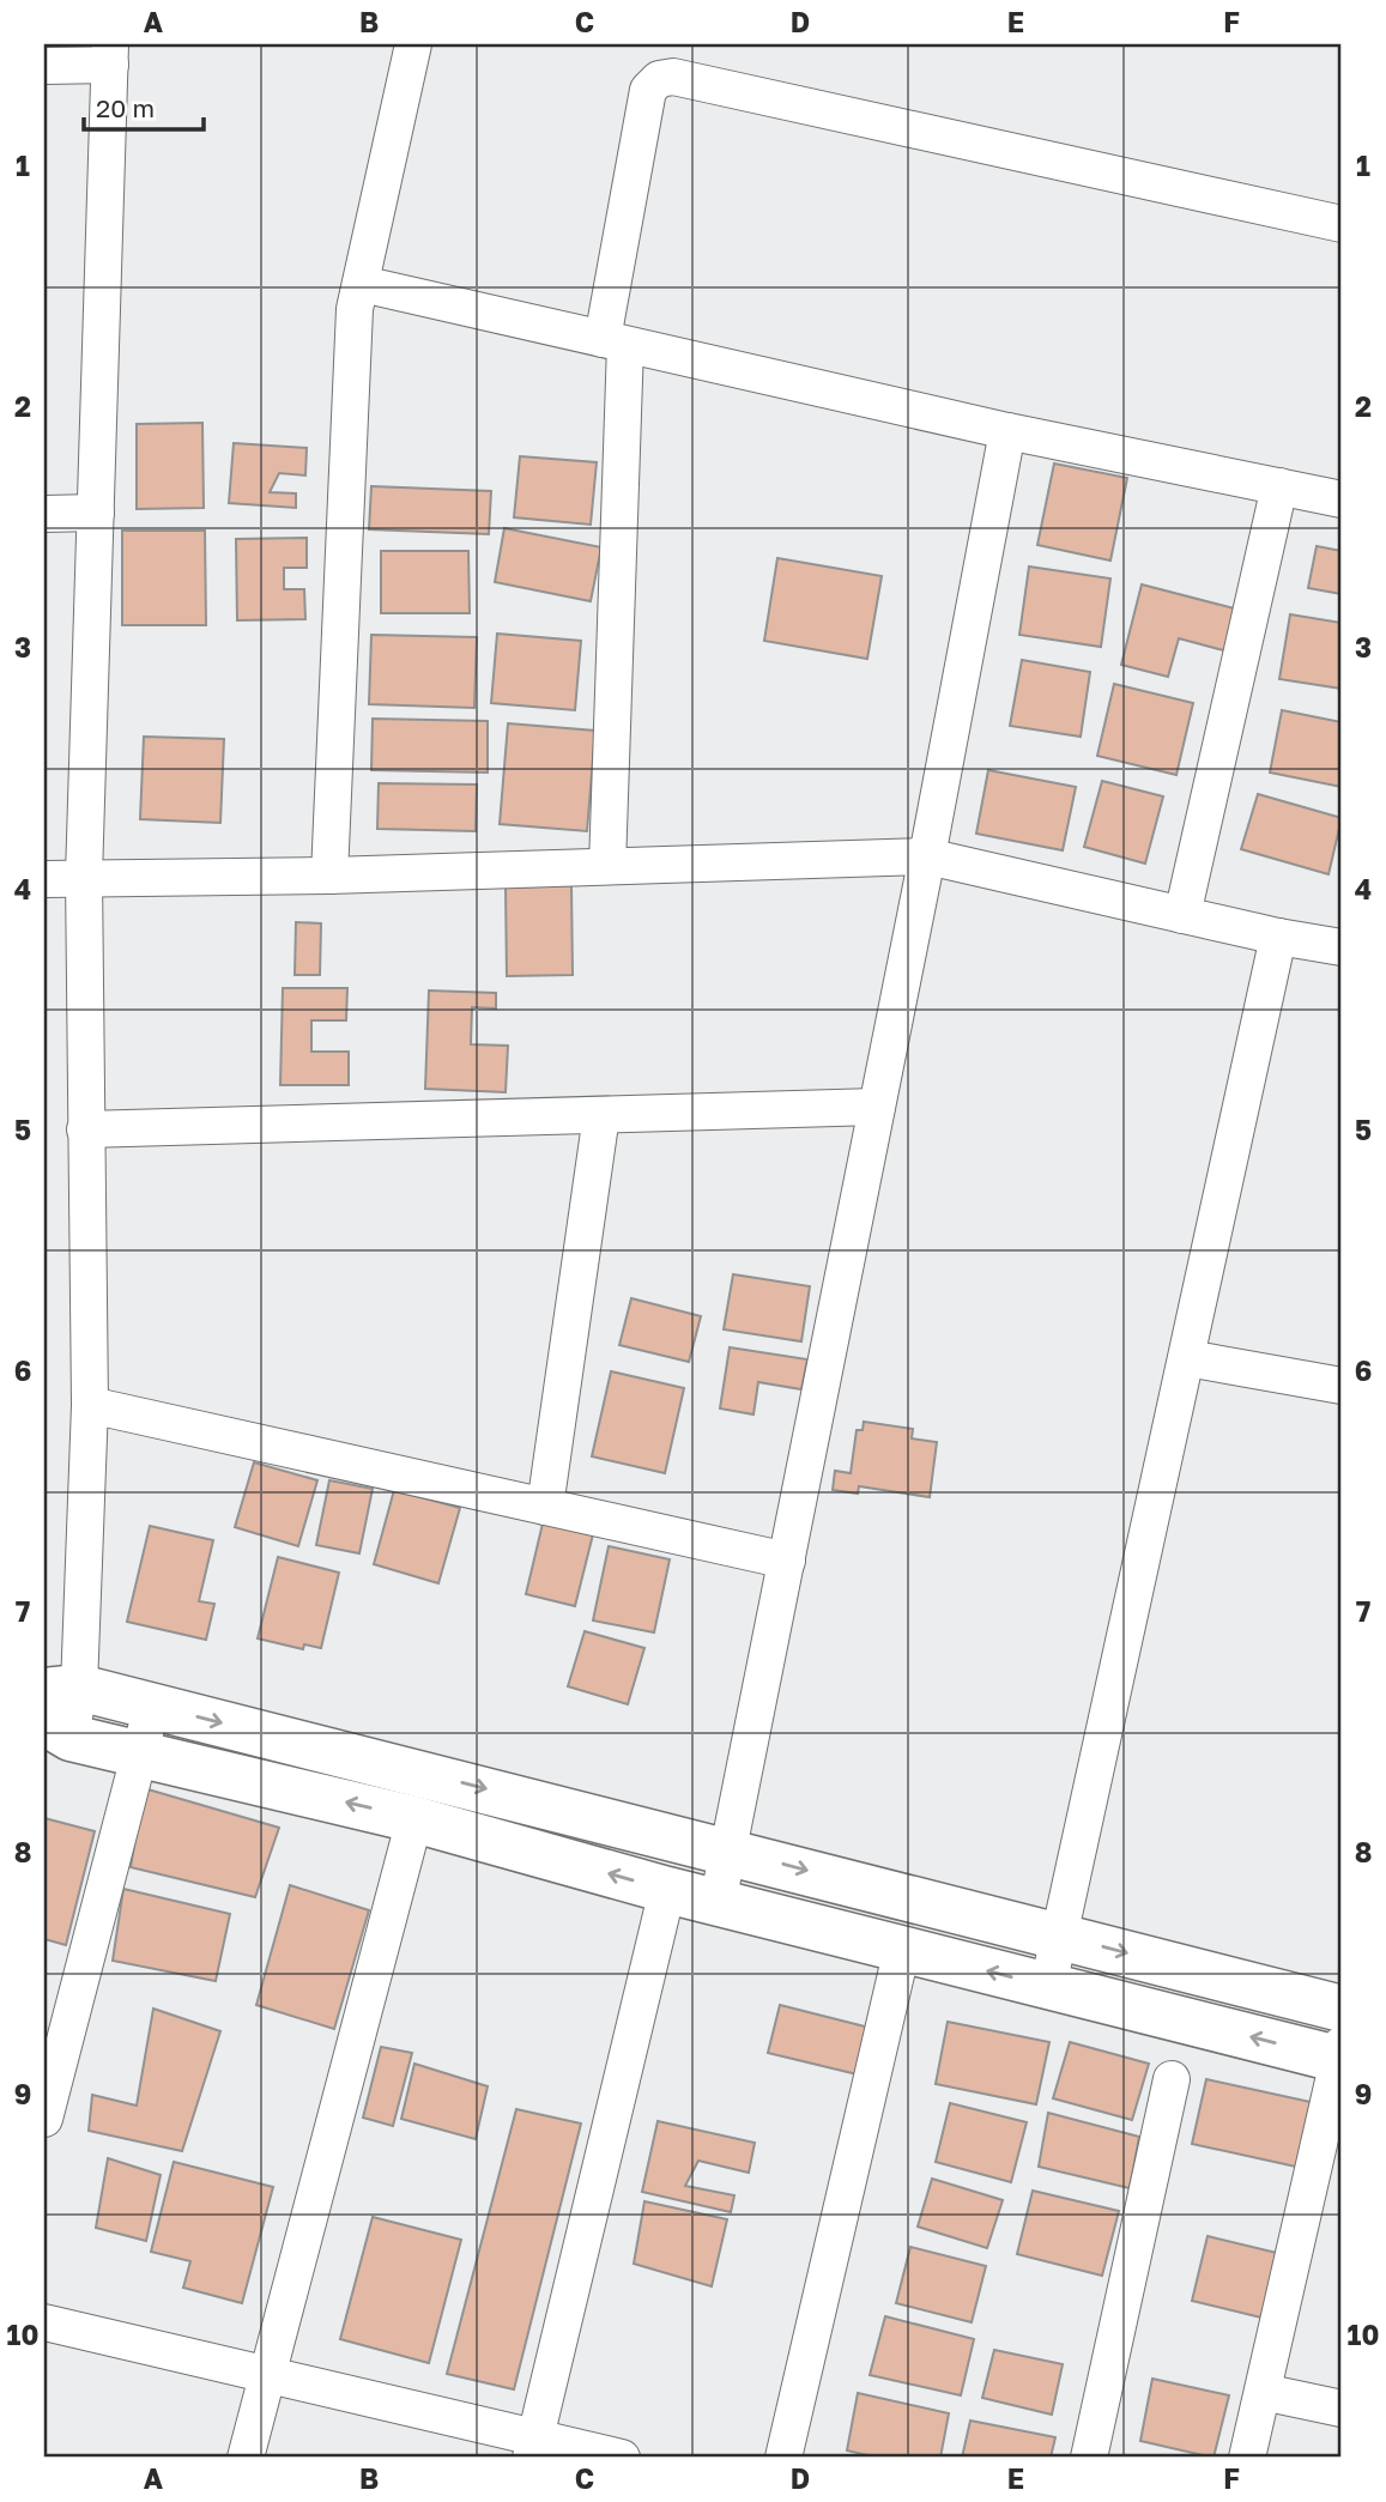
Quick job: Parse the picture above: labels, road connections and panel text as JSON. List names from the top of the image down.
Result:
{
  "scale_bar": "20 m",
  "grid": {
    "columns": [
      "A",
      "B",
      "C",
      "D",
      "E",
      "F"
    ],
    "rows": [
      "1",
      "2",
      "3",
      "4",
      "5",
      "6",
      "7",
      "8",
      "9",
      "10"
    ]
  }
}
